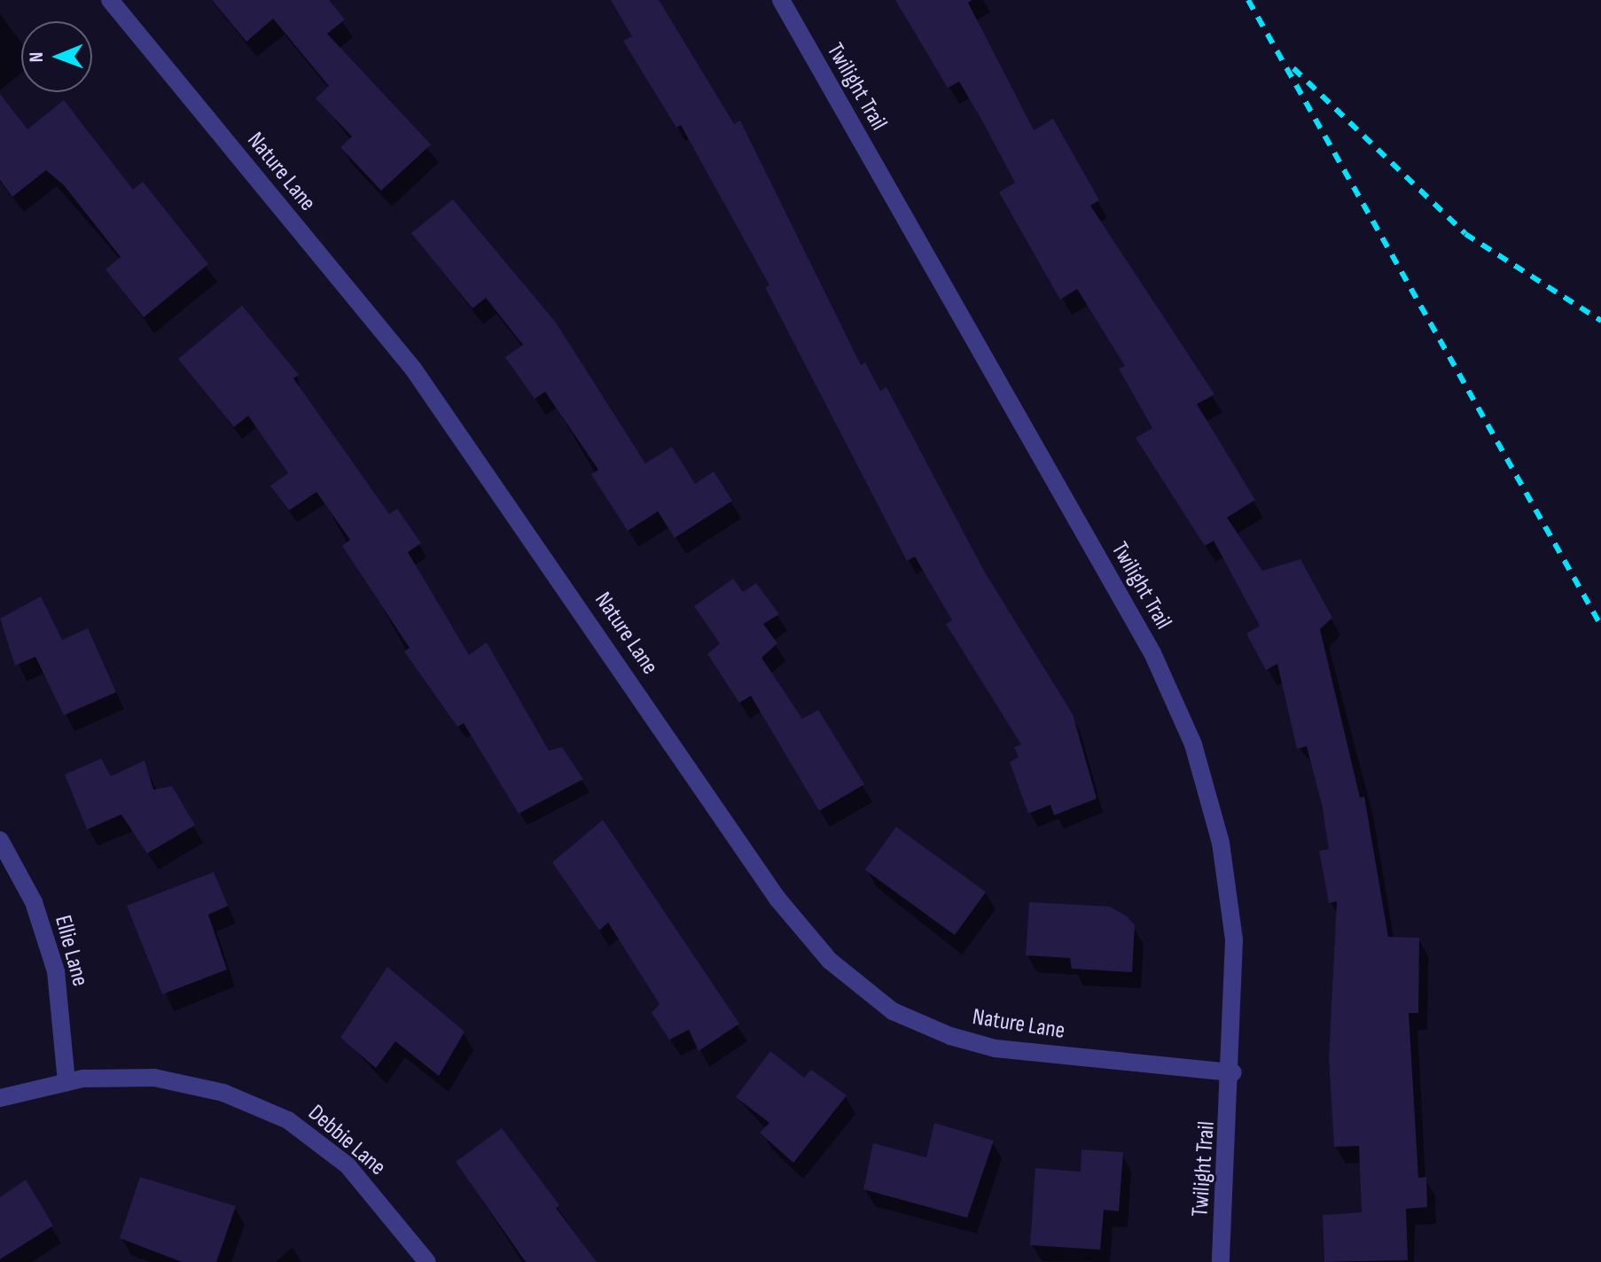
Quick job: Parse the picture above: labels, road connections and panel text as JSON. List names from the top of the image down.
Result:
{
  "streets": {
    "street": [
      "Twilight Trail",
      "Nature Lane",
      "Ellie Lane",
      "Debbie Lane"
    ]
  },
  "crossings": [
    ["Twilight Trail", "Nature Lane"],
    ["Ellie Lane", "Debbie Lane"]
  ],
  "north": "left"
}
